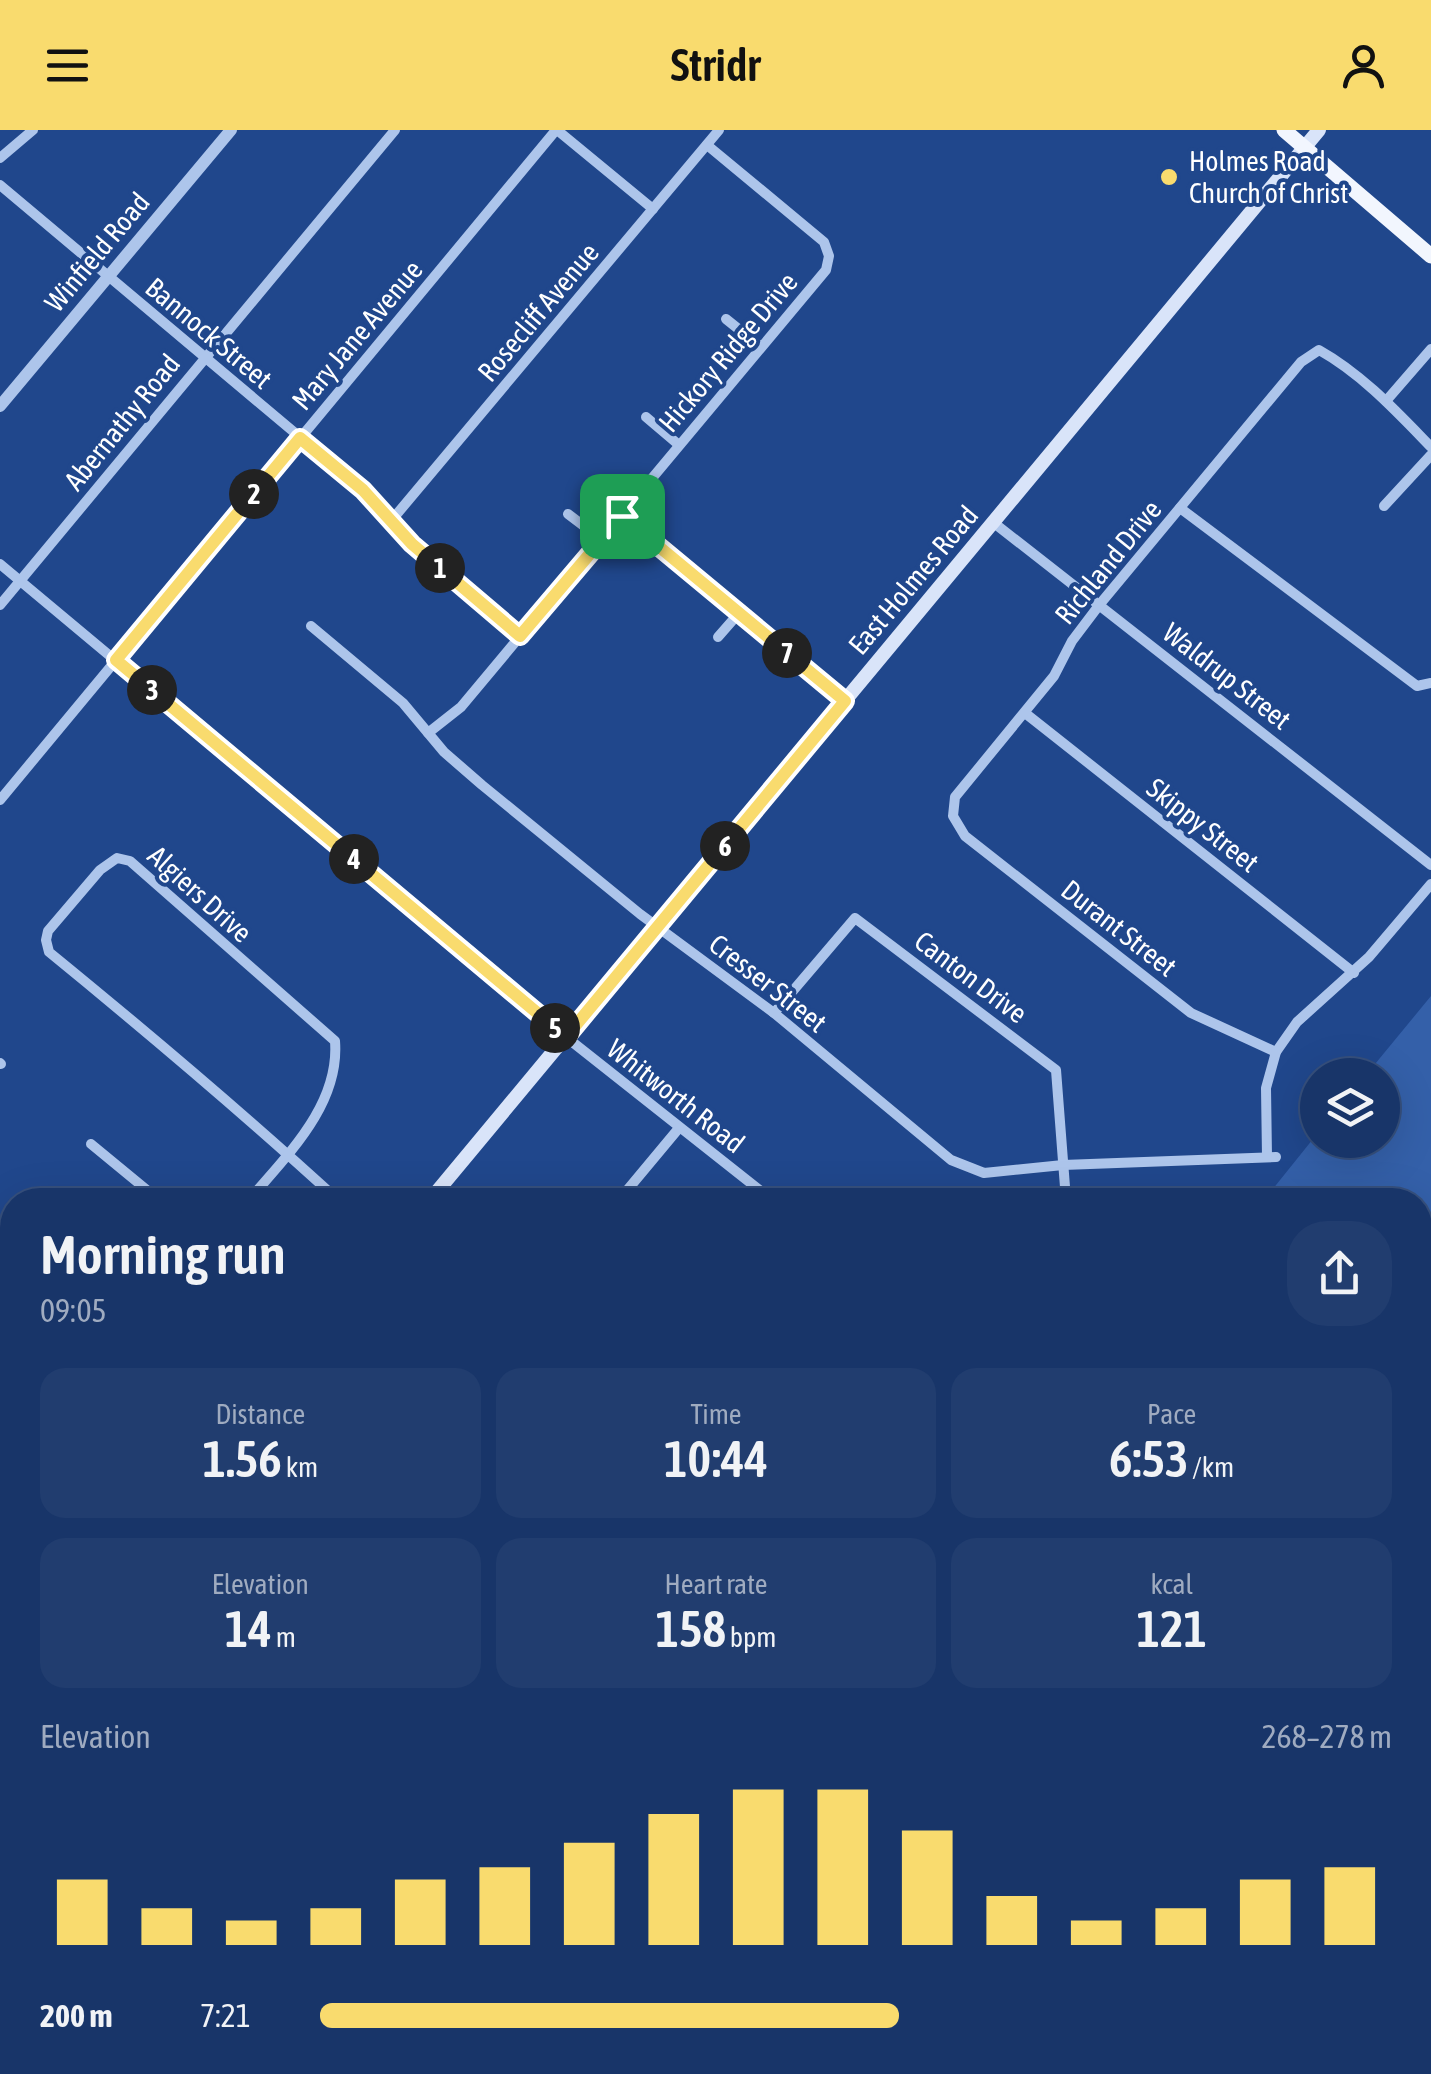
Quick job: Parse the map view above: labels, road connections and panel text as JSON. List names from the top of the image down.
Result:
{
  "streets": {
    "main road": ["East Holmes Road"],
    "street": [
      "Winfield Road",
      "Rosecliff Avenue",
      "Bannock Street",
      "Mary Jane Avenue",
      "Hickory Ridge Drive",
      "Abernathy Road",
      "Richland Drive",
      "Waldrup Street",
      "Skippy Street",
      "Algiers Drive",
      "Durant Street",
      "Canton Drive",
      "Cresser Street",
      "Whitworth Road"
    ]
  },
  "crossings": [
    ["Winfield Road", "Bannock Street"],
    ["Rosecliff Avenue", "Bannock Street"],
    ["Rosecliff Avenue", "Hickory Ridge Drive"],
    ["Bannock Street", "Mary Jane Avenue"],
    ["Bannock Street", "Hickory Ridge Drive"],
    ["Bannock Street", "Abernathy Road"],
    ["Mary Jane Avenue", "Whitworth Road"],
    ["Hickory Ridge Drive", "Cresser Street"],
    ["Abernathy Road", "Whitworth Road"],
    ["Richland Drive", "Waldrup Street"],
    ["Richland Drive", "Skippy Street"],
    ["Richland Drive", "Durant Street"],
    ["East Holmes Road", "Waldrup Street"],
    ["East Holmes Road", "Cresser Street"],
    ["East Holmes Road", "Whitworth Road"],
    ["Durant Street", "Cresser Street"],
    ["Canton Drive", "Cresser Street"]
  ],
  "places": ["Holmes Road Church of Christ"],
  "page": {
    "header": "Stridr",
    "pins": [
      "2",
      "1",
      "7",
      "3",
      "6",
      "4",
      "5"
    ],
    "heading": ["Morning run", "09:05"],
    "stats": [
      ["Distance", "1.56 km"],
      ["Time", "10:44"],
      ["Pace", "6:53 /km"],
      ["Elevation", "14 m"],
      ["Heart rate", "158 bpm"],
      ["kcal", "121"]
    ],
    "chart": ["Elevation", "268–278 m"],
    "list": [
      {
        "name": "200 m",
        "note": "7:21"
      }
    ]
  }
}
